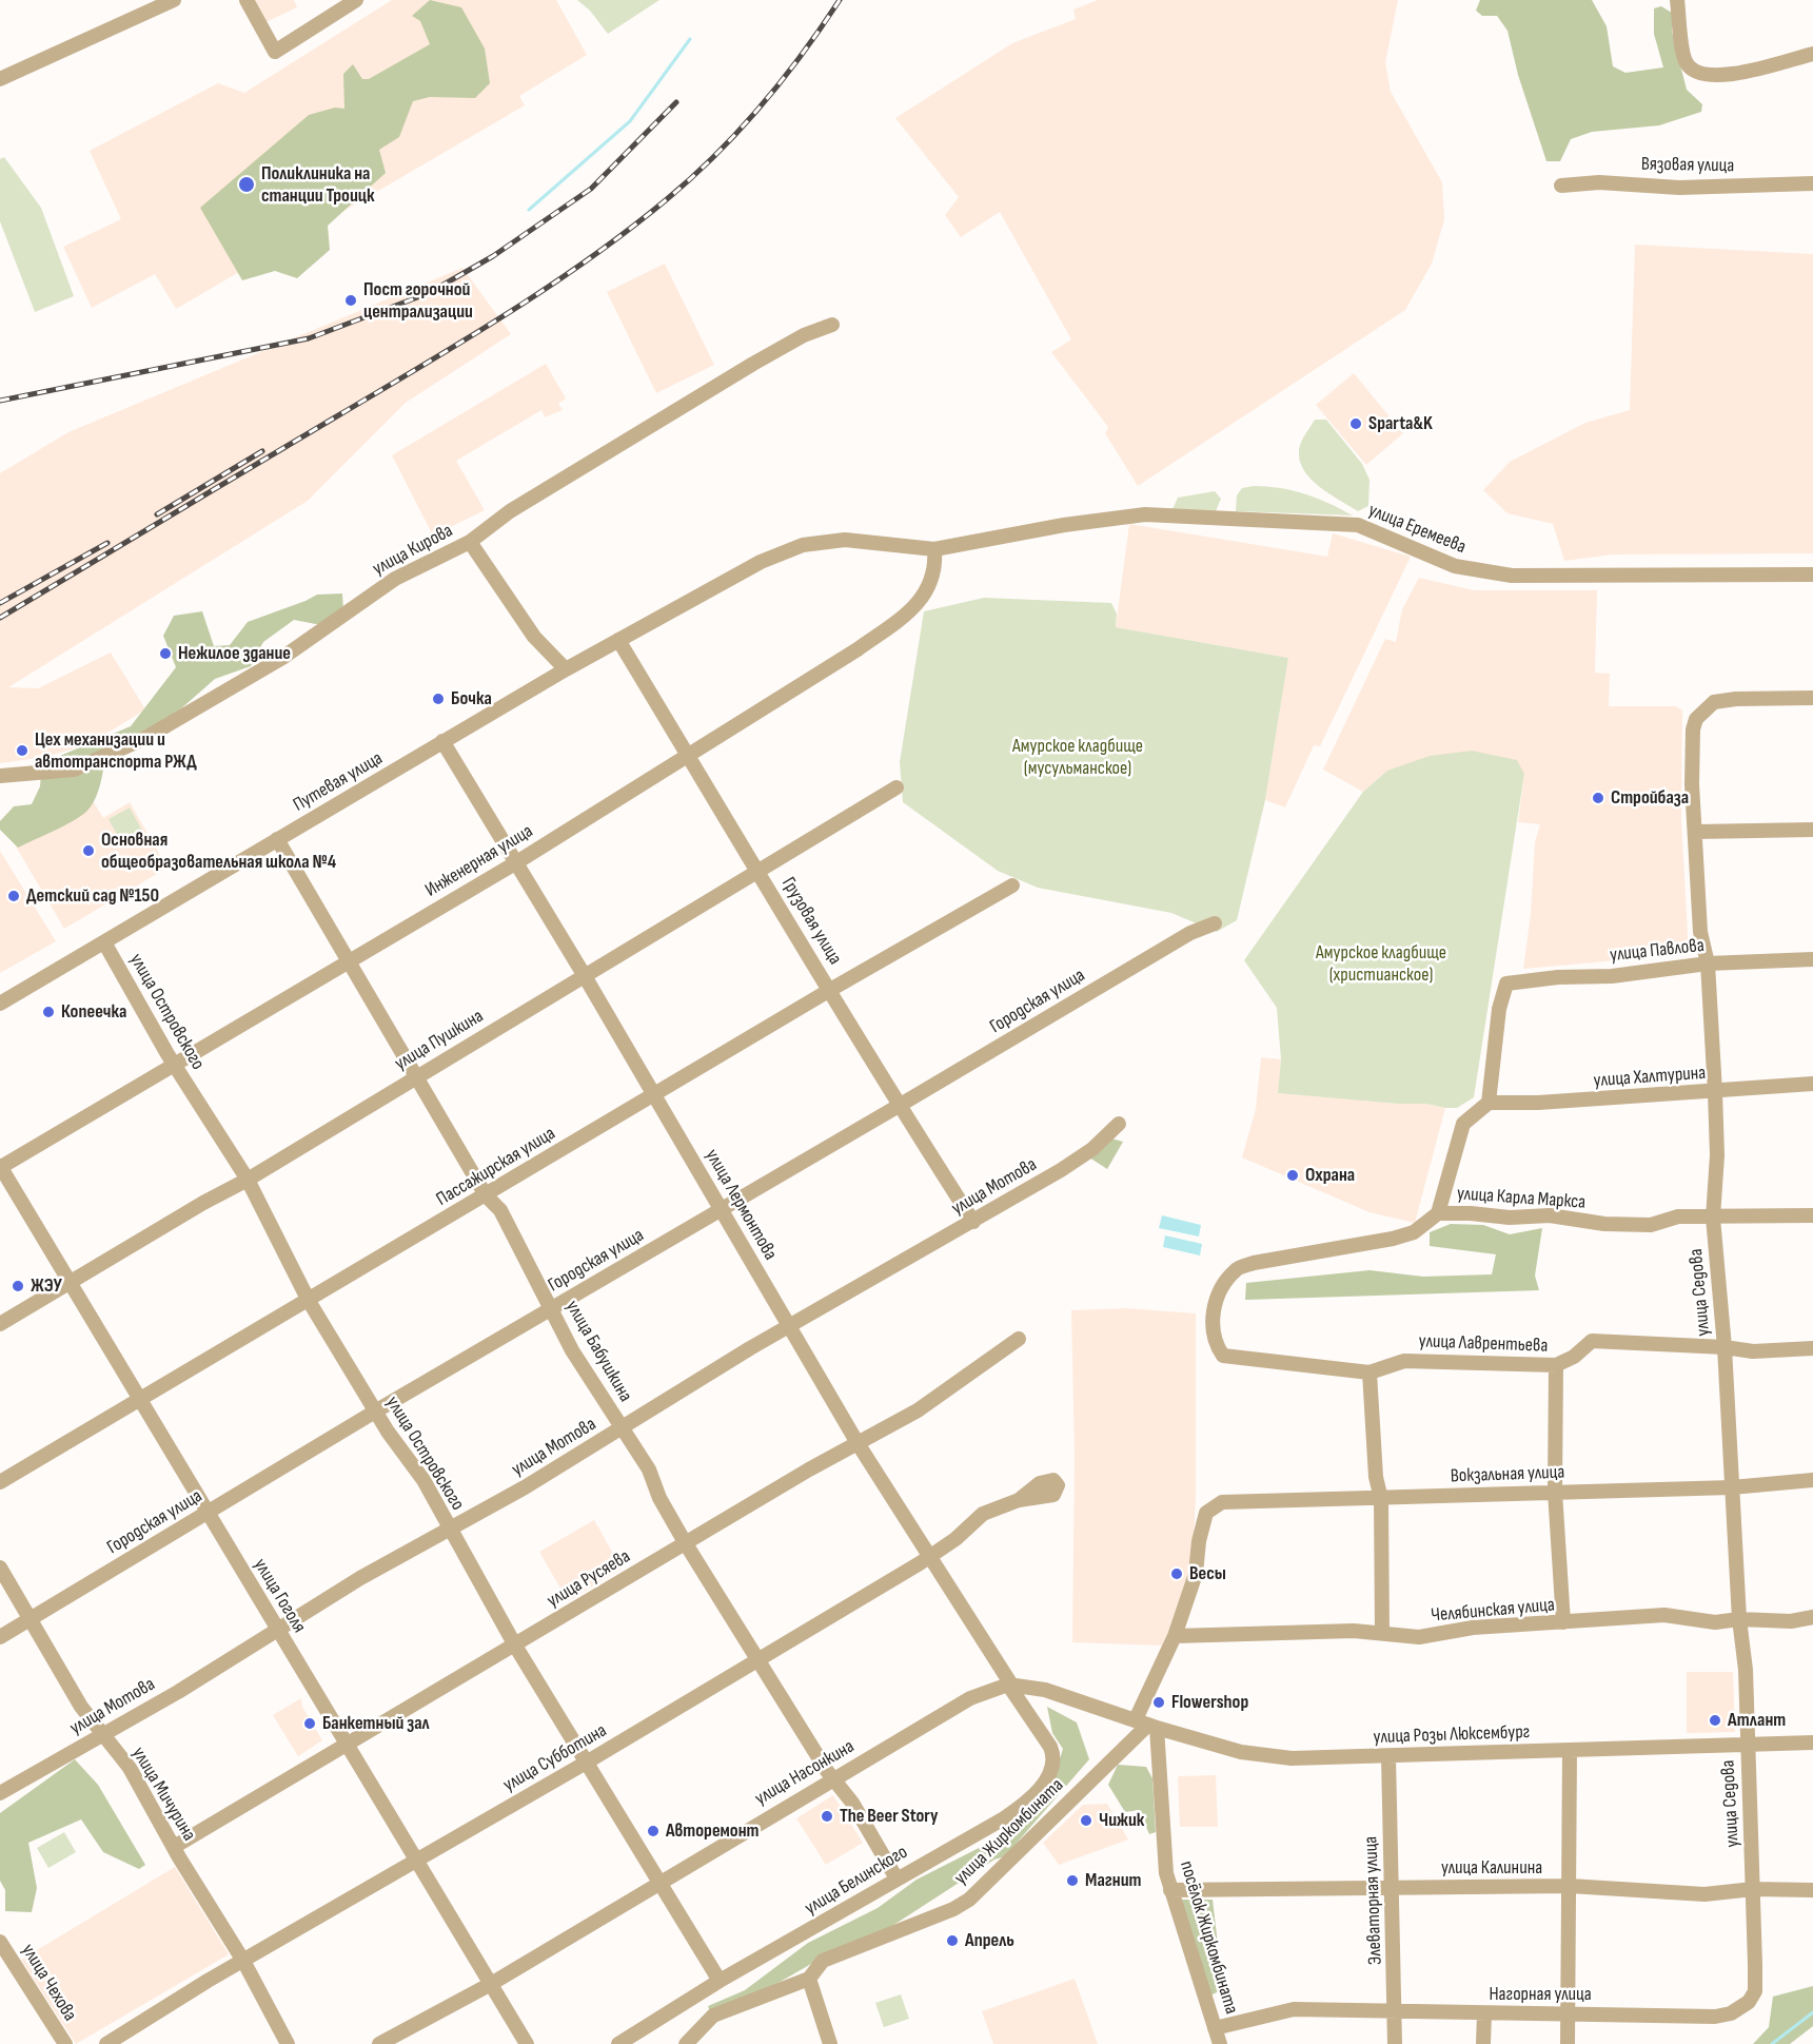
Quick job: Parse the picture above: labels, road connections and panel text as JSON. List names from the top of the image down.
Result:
{
  "streets": {
    "street": [
      "Вязовая улица",
      "улица Еремеева",
      "улица Кирова",
      "Путевая улица",
      "Инженерная улица",
      "Грузовая улица",
      "улица Павлова",
      "Городская улица",
      "улица Островского",
      "улица Пушкина",
      "улица Халтурина",
      "Пассажирская улица",
      "улица Мотова",
      "улица Карла Маркса",
      "улица Лермонтова",
      "улица Седова",
      "улица Лаврентьева",
      "улица Бабушкина",
      "Вокзальная улица",
      "улица Русяева",
      "улица Гоголя",
      "Челябинская улица",
      "улица Розы Люксембург",
      "улица Субботина",
      "улица Насонкина",
      "улица Мичурина",
      "улица Жиркомбината",
      "улица Калинина",
      "улица Белинского",
      "Элеваторная улица",
      "посёлок Жиркомбината",
      "улица Чехова",
      "Нагорная улица"
    ]
  },
  "crossings": [
    ["улица Еремеева", "Путевая улица"],
    ["улица Еремеева", "Инженерная улица"],
    ["Путевая улица", "Инженерная улица"],
    ["Путевая улица", "Грузовая улица"],
    ["Путевая улица", "улица Островского"],
    ["Путевая улица", "улица Лермонтова"],
    ["Путевая улица", "улица Бабушкина"],
    ["Инженерная улица", "Грузовая улица"],
    ["Инженерная улица", "улица Островского"],
    ["Инженерная улица", "улица Лермонтова"],
    ["Инженерная улица", "улица Бабушкина"],
    ["Инженерная улица", "улица Гоголя"],
    ["Грузовая улица", "Городская улица"],
    ["Грузовая улица", "улица Пушкина"],
    ["Грузовая улица", "Пассажирская улица"],
    ["Грузовая улица", "улица Мотова"],
    ["улица Павлова", "улица Халтурина"],
    ["улица Павлова", "улица Седова"],
    ["Городская улица", "улица Островского"],
    ["Городская улица", "улица Лермонтова"],
    ["Городская улица", "улица Бабушкина"],
    ["Городская улица", "улица Гоголя"],
    ["Городская улица", "улица Мичурина"],
    ["улица Островского", "улица Пушкина"],
    ["улица Островского", "Пассажирская улица"],
    ["улица Островского", "улица Мотова"],
    ["улица Островского", "улица Русяева"],
    ["улица Островского", "улица Субботина"],
    ["улица Островского", "улица Насонкина"],
    ["улица Островского", "улица Белинского"],
    ["улица Пушкина", "улица Лермонтова"],
    ["улица Пушкина", "улица Бабушкина"],
    ["улица Пушкина", "улица Гоголя"],
    ["улица Халтурина", "улица Седова"],
    ["Пассажирская улица", "улица Лермонтова"],
    ["Пассажирская улица", "улица Бабушкина"],
    ["Пассажирская улица", "улица Гоголя"],
    ["улица Мотова", "улица Лермонтова"],
    ["улица Мотова", "улица Бабушкина"],
    ["улица Мотова", "улица Гоголя"],
    ["улица Мотова", "улица Мичурина"],
    ["улица Карла Маркса", "улица Седова"],
    ["улица Карла Маркса", "улица Лаврентьева"],
    ["улица Лермонтова", "улица Русяева"],
    ["улица Лермонтова", "улица Субботина"],
    ["улица Лермонтова", "улица Насонкина"],
    ["улица Лермонтова", "улица Белинского"],
    ["улица Седова", "улица Лаврентьева"],
    ["улица Седова", "Вокзальная улица"],
    ["улица Седова", "Челябинская улица"],
    ["улица Седова", "улица Розы Люксембург"],
    ["улица Седова", "улица Калинина"],
    ["улица Седова", "Нагорная улица"],
    ["улица Бабушкина", "улица Русяева"],
    ["улица Бабушкина", "улица Субботина"],
    ["улица Бабушкина", "улица Насонкина"],
    ["улица Бабушкина", "улица Белинского"],
    ["Вокзальная улица", "Челябинская улица"],
    ["улица Русяева", "улица Гоголя"],
    ["улица Русяева", "улица Мичурина"],
    ["улица Гоголя", "улица Субботина"],
    ["улица Гоголя", "улица Насонкина"],
    ["улица Розы Люксембург", "улица Насонкина"],
    ["улица Розы Люксембург", "улица Жиркомбината"],
    ["улица Розы Люксембург", "Элеваторная улица"],
    ["улица Розы Люксембург", "посёлок Жиркомбината"],
    ["улица Субботина", "улица Мичурина"],
    ["улица Насонкина", "улица Белинского"],
    ["улица Жиркомбината", "посёлок Жиркомбината"],
    ["улица Калинина", "Элеваторная улица"],
    ["улица Калинина", "посёлок Жиркомбината"],
    ["улица Калинина", "Нагорная улица"],
    ["Элеваторная улица", "Нагорная улица"],
    ["посёлок Жиркомбината", "Нагорная улица"]
  ],
  "parks": ["Амурское кладбище (мусульманское)", "Амурское кладбище (христианское)"],
  "places": [
    "Поликлиника на станции Троицк",
    "Пост горочной централизации",
    "Sparta&K",
    "Нежилое здание",
    "Бочка",
    "Цех механизации и автотранспорта РЖД",
    "Стройбаза",
    "Основная общеобразовательная школа №4",
    "Детский сад №150",
    "Копеечка",
    "Охрана",
    "ЖЭУ",
    "Весы",
    "Flowershop",
    "Атлант",
    "Банкетный зал",
    "The Beer Story",
    "Чижик",
    "Авторемонт",
    "Магнит",
    "Апрель"
  ]
}
